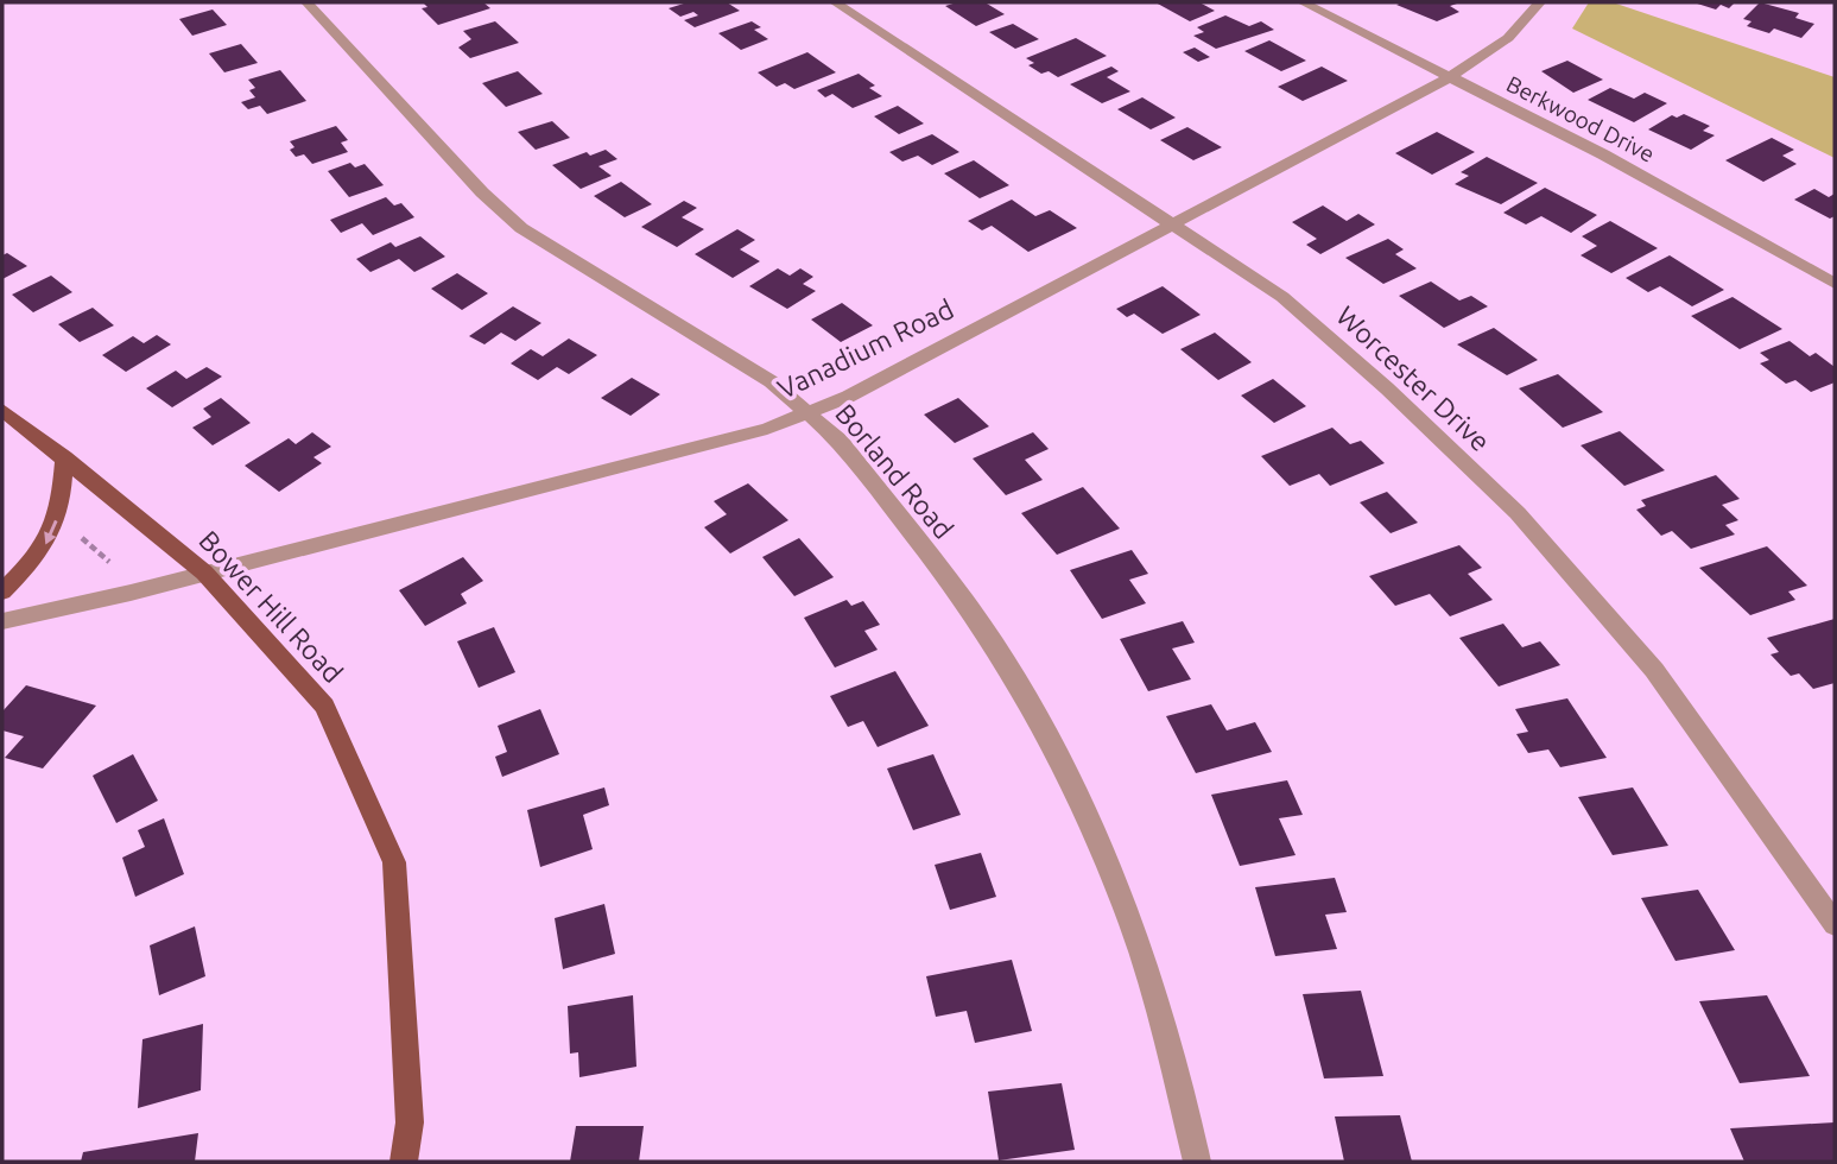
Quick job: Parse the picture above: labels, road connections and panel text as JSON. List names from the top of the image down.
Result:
{
  "streets": {
    "main road": ["Bower Hill Road"],
    "street": [
      "Berkwood Drive",
      "Vanadium Road",
      "Worcester Drive",
      "Borland Road"
    ]
  },
  "crossings": [
    ["Berkwood Drive", "Vanadium Road"],
    ["Vanadium Road", "Worcester Drive"],
    ["Vanadium Road", "Borland Road"],
    ["Vanadium Road", "Bower Hill Road"]
  ]
}
